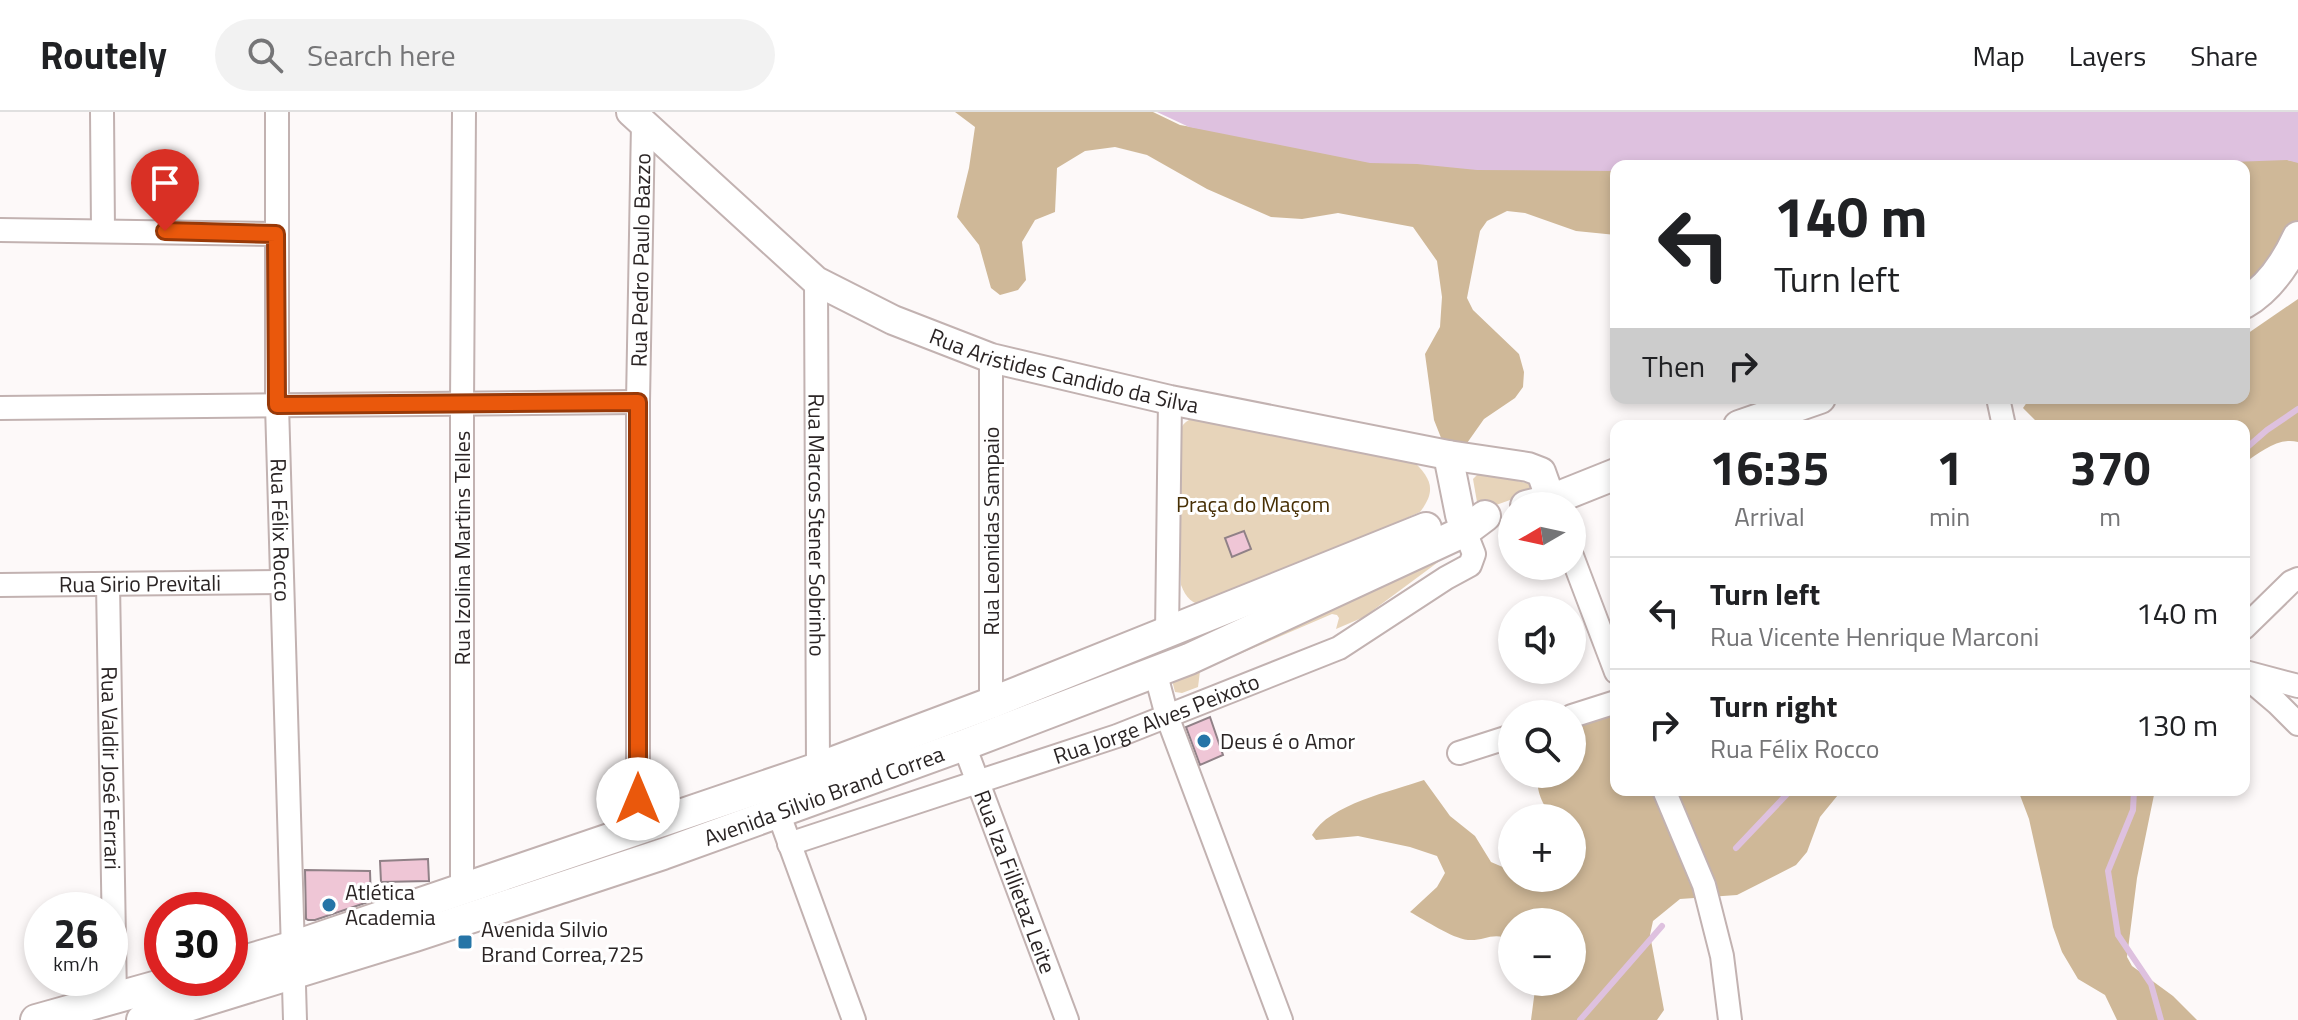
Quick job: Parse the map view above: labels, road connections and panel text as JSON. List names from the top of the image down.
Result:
{
  "streets": {
    "main road": ["Avenida Silvio Brand Correa"],
    "street": [
      "Rua Pedro Paulo Bazzo",
      "Rua Aristides Candido da Silva",
      "Rua Marcos Stener Sobrinho",
      "Rua Félix Rocco",
      "Rua Leonidas Sampaio",
      "Rua Izolina Martins Telles",
      "Rua Sirio Previtali",
      "Rua Jorge Alves Peixoto",
      "Rua Valdir José Ferrari",
      "Rua Iza Fillietaz Leite"
    ]
  },
  "crossings": [
    ["Rua Pedro Paulo Bazzo", "Rua Aristides Candido da Silva"],
    ["Rua Pedro Paulo Bazzo", "Avenida Silvio Brand Correa"],
    ["Rua Aristides Candido da Silva", "Rua Marcos Stener Sobrinho"],
    ["Rua Aristides Candido da Silva", "Rua Leonidas Sampaio"],
    ["Rua Marcos Stener Sobrinho", "Avenida Silvio Brand Correa"],
    ["Rua Félix Rocco", "Rua Sirio Previtali"],
    ["Rua Félix Rocco", "Avenida Silvio Brand Correa"],
    ["Rua Leonidas Sampaio", "Avenida Silvio Brand Correa"],
    ["Rua Izolina Martins Telles", "Avenida Silvio Brand Correa"],
    ["Rua Sirio Previtali", "Rua Valdir José Ferrari"],
    ["Rua Jorge Alves Peixoto", "Avenida Silvio Brand Correa"],
    ["Rua Jorge Alves Peixoto", "Rua Iza Fillietaz Leite"],
    ["Avenida Silvio Brand Correa", "Rua Iza Fillietaz Leite"]
  ],
  "parks": ["Praça do Maçom"],
  "places": {
    "other": ["Deus é o Amor", "Atlética Academia"],
    "transit": ["Avenida Silvio Brand Correa,725"]
  },
  "north": "left",
  "page": {
    "header": "Routely",
    "search": "Search here",
    "nav": ["Map", "Layers", "Share"],
    "turn": ["140 m", "Turn left"],
    "then": "Then",
    "eta": [
      "16:35",
      "Arrival",
      "1",
      "min",
      "370",
      "m"
    ],
    "map_buttons": ["+", "−"],
    "list": [
      {
        "name": "Turn left",
        "note": "Rua Vicente Henrique Marconi",
        "value": "140 m"
      },
      {
        "name": "Turn right",
        "note": "Rua Félix Rocco",
        "value": "130 m"
      }
    ],
    "speed": "26 km/h",
    "limit": "30"
  }
}
